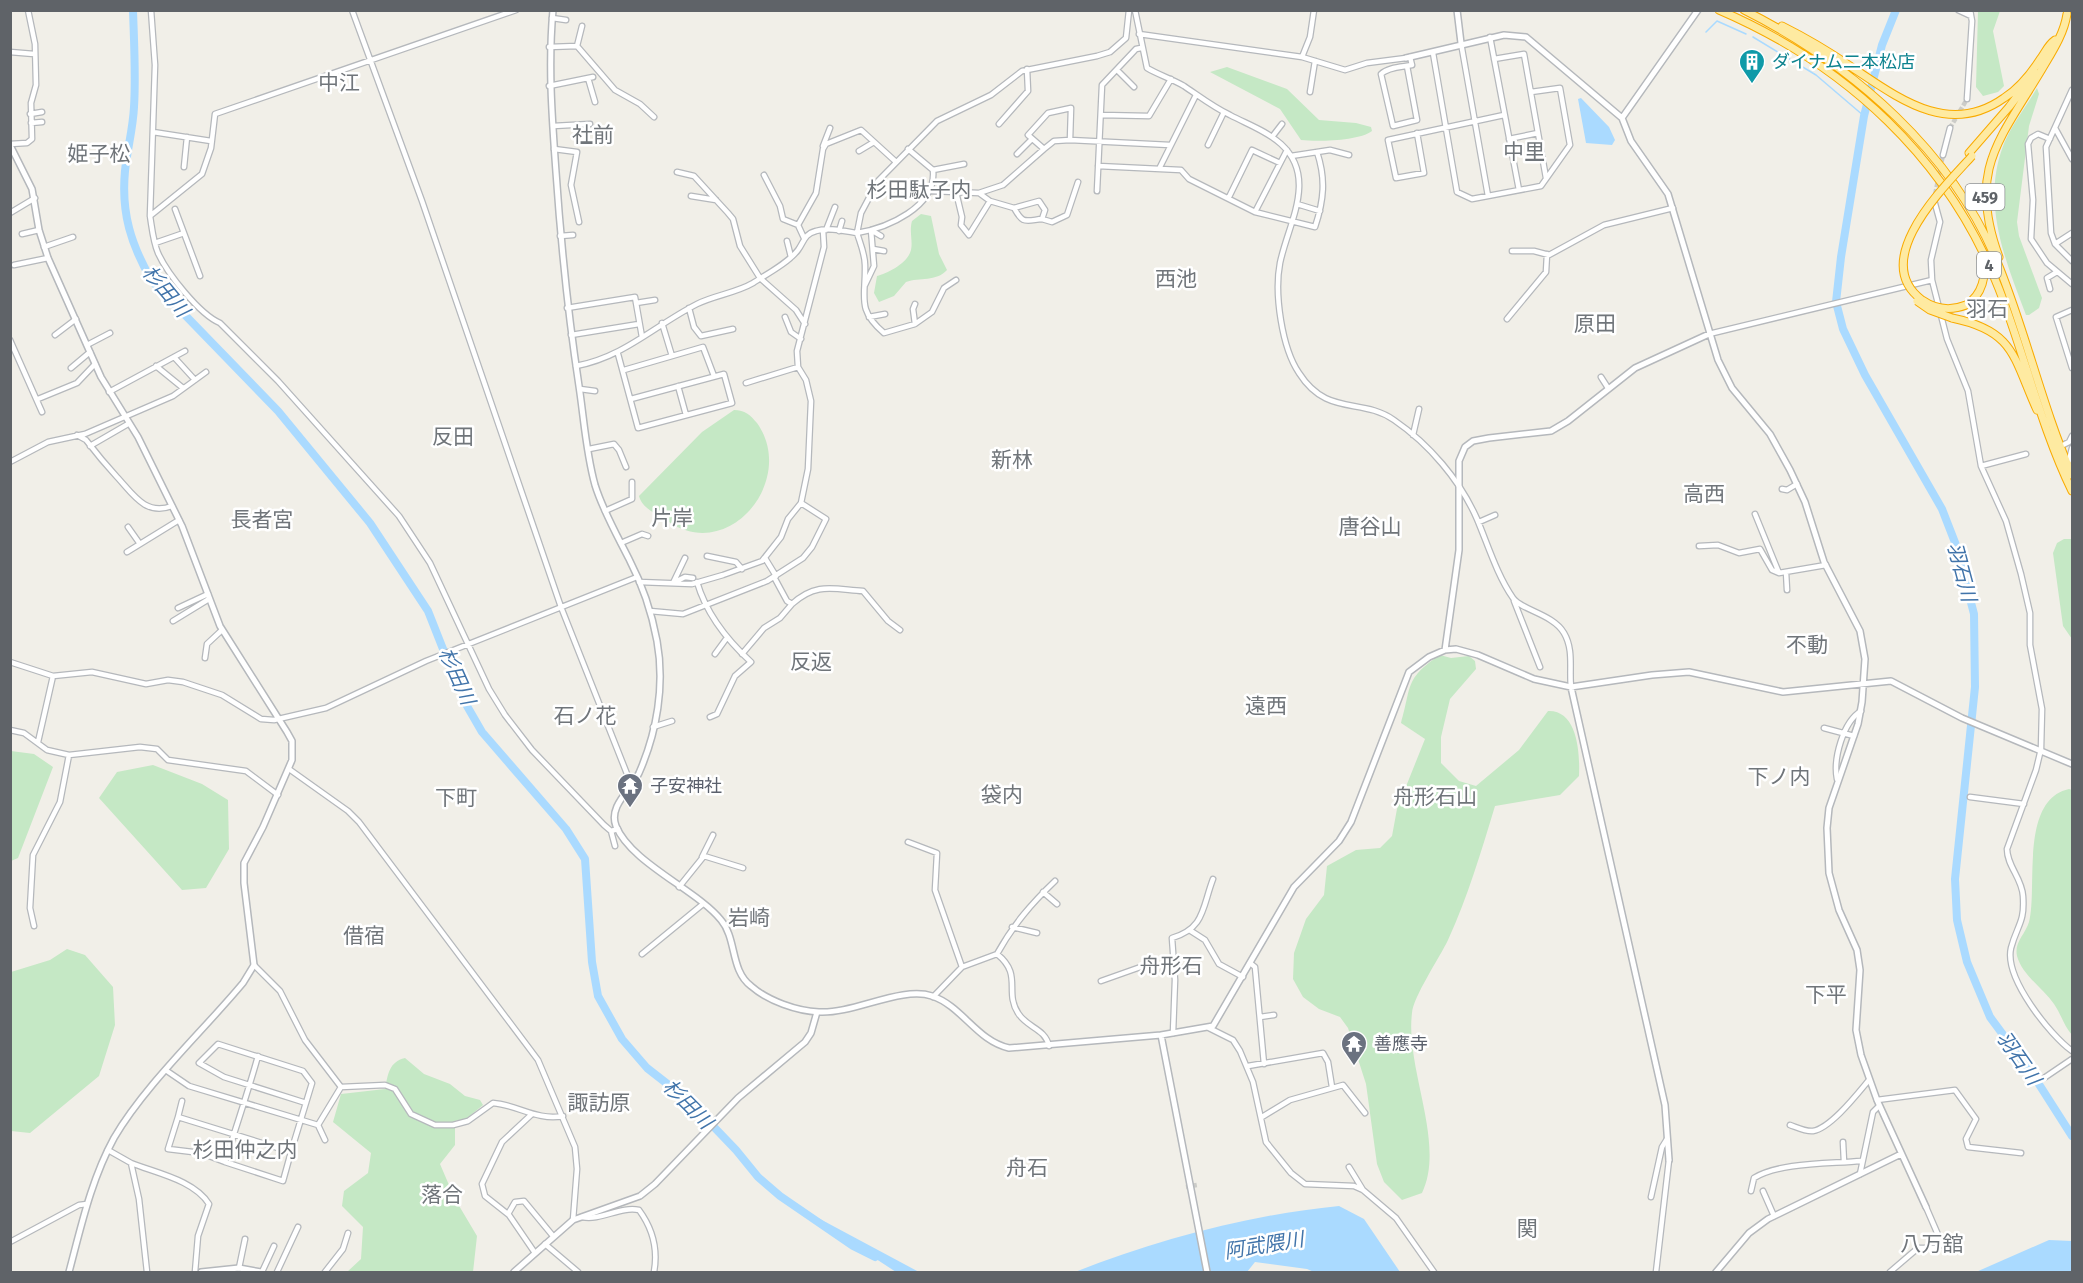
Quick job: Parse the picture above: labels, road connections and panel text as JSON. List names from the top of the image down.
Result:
{
  "streets": {
    "highway": ["459", "4"]
  },
  "crossings": [
    ["459", "4"]
  ],
  "districts": [
    "中江",
    "社前",
    "中里",
    "姫子松",
    "杉田駄子内",
    "西池",
    "羽石",
    "原田",
    "反田",
    "新林",
    "高西",
    "片岸",
    "長者宮",
    "唐谷山",
    "不動",
    "反返",
    "遠西",
    "石ノ花",
    "下ノ内",
    "袋内",
    "舟形石山",
    "下町",
    "岩崎",
    "借宿",
    "舟形石",
    "下平",
    "諏訪原",
    "杉田仲之内",
    "舟石",
    "落合",
    "関",
    "八万舘"
  ],
  "water": ["杉田川", "羽石川", "阿武隈川"],
  "places": {
    "building": ["ダイナム二本松店"],
    "temple": ["子安神社", "善應寺"]
  }
}
